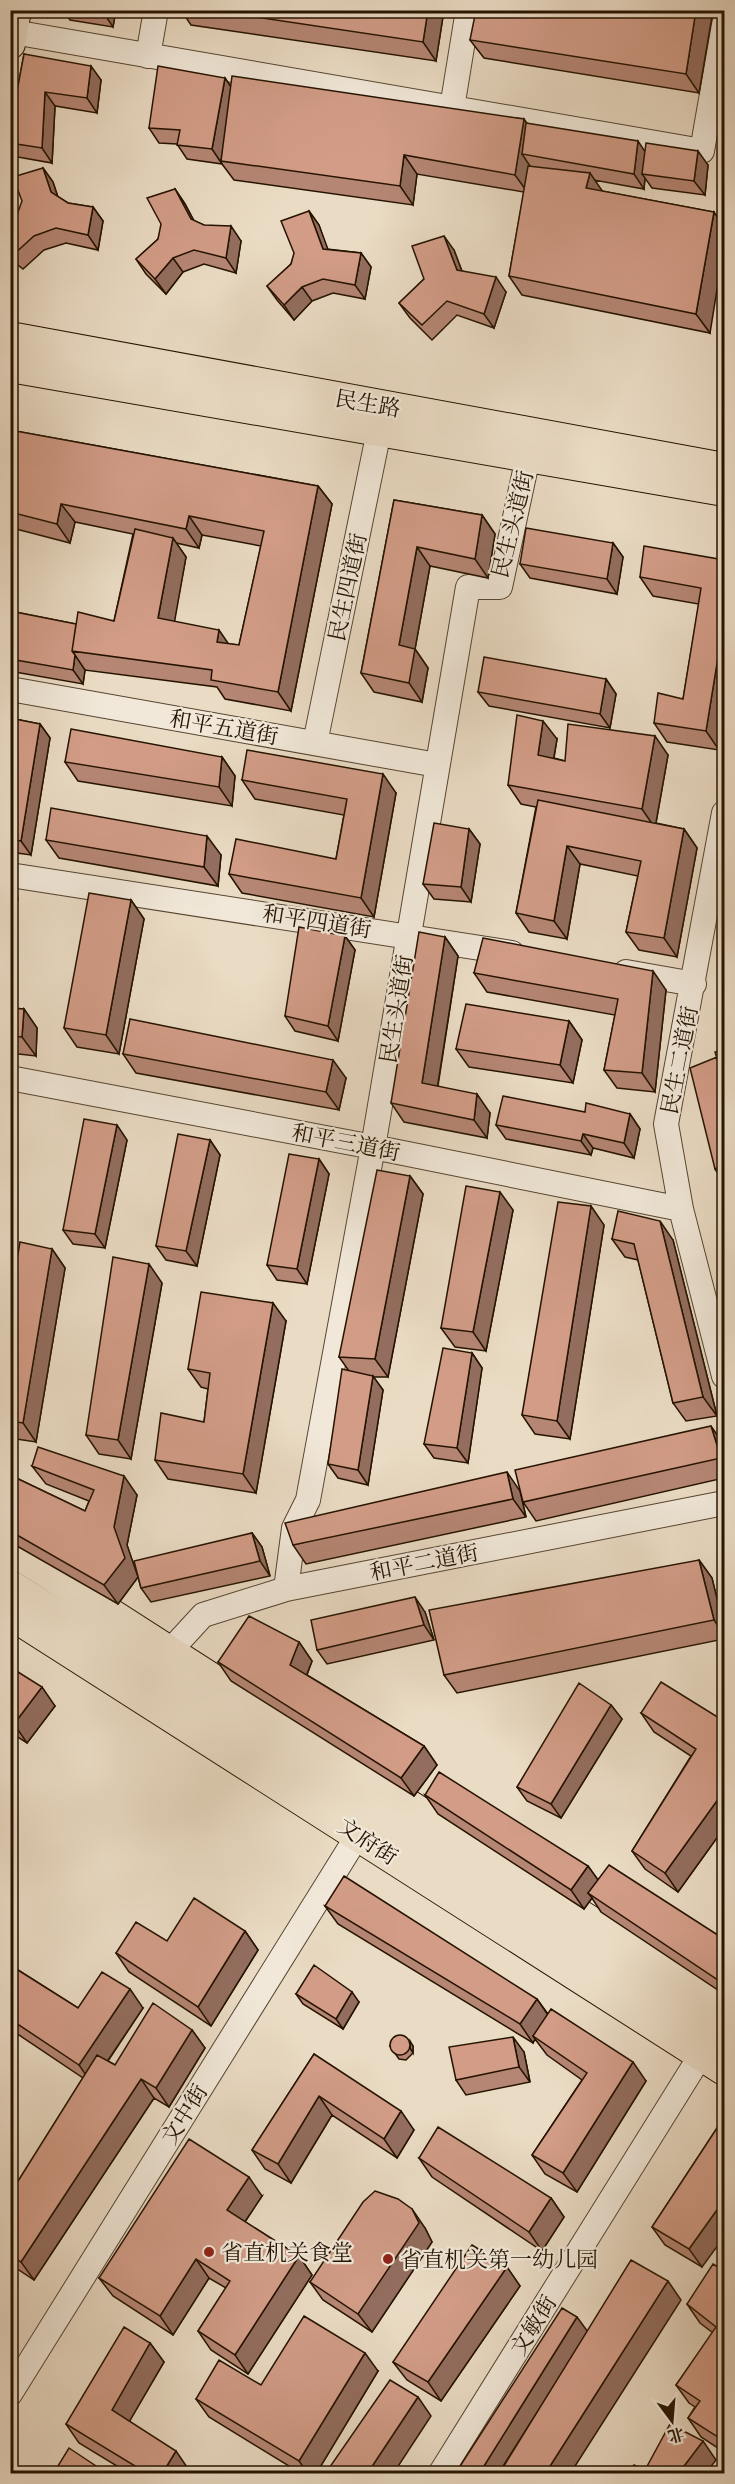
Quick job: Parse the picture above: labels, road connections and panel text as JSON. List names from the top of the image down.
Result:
{
  "streets": {
    "main road": ["民生路", "文府街"],
    "street": [
      "民生头道街",
      "民生四道街",
      "和平五道街",
      "和平四道街",
      "民生二道街",
      "和平三道街",
      "和平二道街",
      "文中街",
      "文敏街"
    ]
  },
  "crossings": [
    ["民生路", "民生头道街"],
    ["民生路", "民生四道街"],
    ["民生头道街", "和平五道街"],
    ["民生头道街", "和平四道街"],
    ["民生头道街", "和平三道街"],
    ["民生头道街", "和平二道街"],
    ["民生四道街", "和平五道街"],
    ["民生二道街", "和平三道街"],
    ["和平二道街", "文府街"],
    ["文府街", "文中街"],
    ["文府街", "文敏街"]
  ],
  "places": ["省直机关食堂", "省直机关第一幼儿园"],
  "north": "bottom"
}
